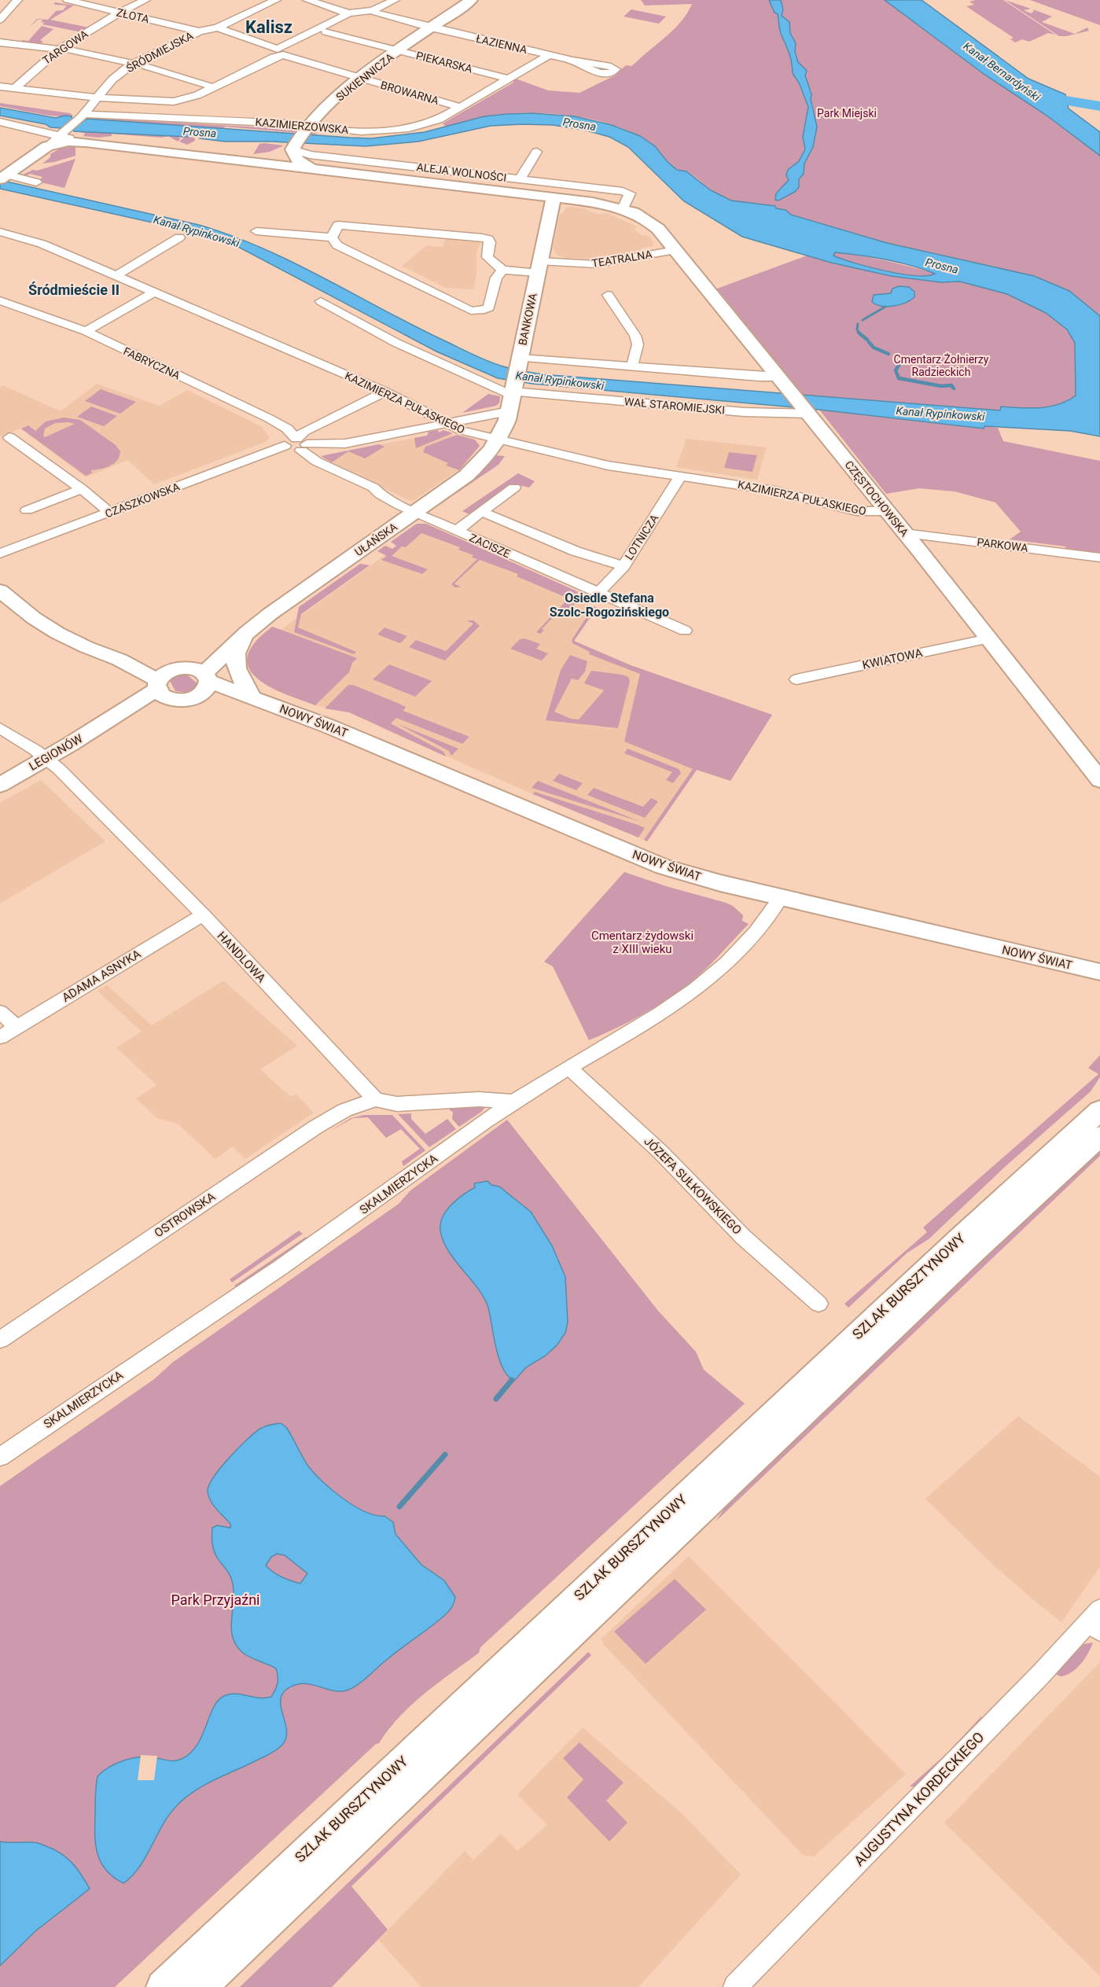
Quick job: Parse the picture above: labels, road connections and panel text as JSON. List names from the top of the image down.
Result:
{
  "streets": {
    "street": [
      "ZŁOTA",
      "ŁAZIENNA",
      "TARGOWA",
      "ŚRÓDMIEJSKA",
      "PIEKARSKA",
      "SUKIENNICZA",
      "BROWARNA",
      "KAZIMIERZOWSKA",
      "ALEJA WOLNOŚCI",
      "TEATRALNA",
      "BANKOWA",
      "FABRYCZNA",
      "KAZIMIERZA PUŁASKIEGO",
      "WAŁ STAROMIEJSKI",
      "CZĘSTOCHOWSKA",
      "CZASZKOWSKA",
      "LOTNICZA",
      "UŁAŃSKA",
      "PARKOWA",
      "ZACISZE",
      "KWIATOWA",
      "NOWY ŚWIAT",
      "LEGIONÓW",
      "HANDLOWA",
      "ADAMA ASNYKA",
      "SKALMIERZYCKA",
      "JÓZEFA SUŁKOWSKIEGO",
      "OSTROWSKA",
      "SZLAK BURSZTYNOWY",
      "AUGUSTYNA KORDECKIEGO"
    ]
  },
  "crossings": [
    ["ZŁOTA", "TARGOWA"],
    ["ZŁOTA", "ŚRÓDMIEJSKA"],
    ["ŁAZIENNA", "SUKIENNICZA"],
    ["ŁAZIENNA", "KAZIMIERZOWSKA"],
    ["ŚRÓDMIEJSKA", "BROWARNA"],
    ["ŚRÓDMIEJSKA", "KAZIMIERZOWSKA"],
    ["ŚRÓDMIEJSKA", "ALEJA WOLNOŚCI"],
    ["PIEKARSKA", "SUKIENNICZA"],
    ["PIEKARSKA", "KAZIMIERZOWSKA"],
    ["SUKIENNICZA", "BROWARNA"],
    ["SUKIENNICZA", "KAZIMIERZOWSKA"],
    ["SUKIENNICZA", "ALEJA WOLNOŚCI"],
    ["BROWARNA", "KAZIMIERZOWSKA"],
    ["ALEJA WOLNOŚCI", "BANKOWA"],
    ["ALEJA WOLNOŚCI", "CZĘSTOCHOWSKA"],
    ["TEATRALNA", "BANKOWA"],
    ["TEATRALNA", "CZĘSTOCHOWSKA"],
    ["BANKOWA", "KAZIMIERZA PUŁASKIEGO"],
    ["BANKOWA", "WAŁ STAROMIEJSKI"],
    ["BANKOWA", "UŁAŃSKA"],
    ["FABRYCZNA", "CZASZKOWSKA"],
    ["FABRYCZNA", "ZACISZE"],
    ["KAZIMIERZA PUŁASKIEGO", "CZĘSTOCHOWSKA"],
    ["KAZIMIERZA PUŁASKIEGO", "LOTNICZA"],
    ["KAZIMIERZA PUŁASKIEGO", "UŁAŃSKA"],
    ["WAŁ STAROMIEJSKI", "CZĘSTOCHOWSKA"],
    ["CZĘSTOCHOWSKA", "PARKOWA"],
    ["CZĘSTOCHOWSKA", "KWIATOWA"],
    ["CZASZKOWSKA", "ZACISZE"],
    ["LOTNICZA", "ZACISZE"],
    ["UŁAŃSKA", "ZACISZE"],
    ["UŁAŃSKA", "NOWY ŚWIAT"],
    ["UŁAŃSKA", "LEGIONÓW"],
    ["NOWY ŚWIAT", "LEGIONÓW"],
    ["NOWY ŚWIAT", "SKALMIERZYCKA"],
    ["LEGIONÓW", "HANDLOWA"],
    ["HANDLOWA", "ADAMA ASNYKA"],
    ["HANDLOWA", "OSTROWSKA"],
    ["SKALMIERZYCKA", "JÓZEFA SUŁKOWSKIEGO"]
  ],
  "districts": ["Kalisz", "Śródmieście II", "Osiedle Stefana Szolc-Rogozińskiego"],
  "water": ["Kanał Bernardyński", "Prosna", "Kanał Rypinkowski"],
  "parks": [
    "Park Miejski",
    "Cmentarz Żołnierzy Radzieckich",
    "Cmentarz żydowski z XIII wieku",
    "Park Przyjaźni"
  ]
}
